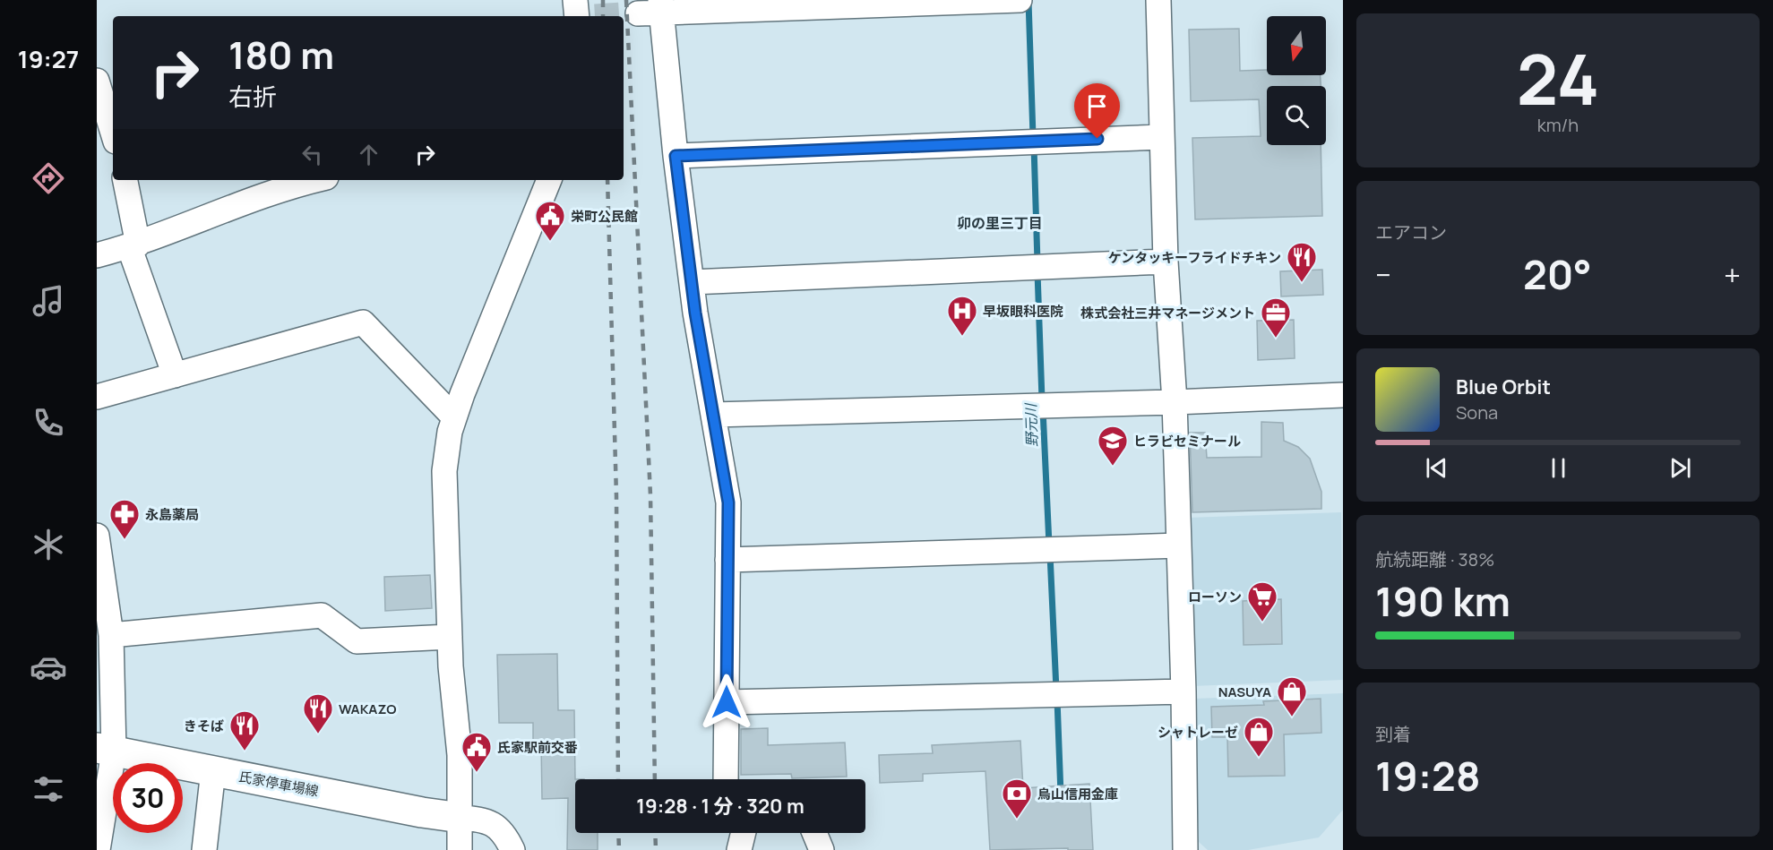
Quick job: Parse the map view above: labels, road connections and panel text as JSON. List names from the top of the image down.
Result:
{
  "streets": {
    "main road": ["氏家停車場線"]
  },
  "districts": ["卯の里三丁目"],
  "water": ["野元川"],
  "places": {
    "public building": ["栄町公民館", "氏家駅前交番"],
    "restaurant": ["ケンタッキーフライドチキン", "WAKAZO", "きそば"],
    "hospital": ["早坂眼科医院"],
    "office": ["株式会社三井マネージメント"],
    "school or university": ["ヒラビセミナール"],
    "pharmacy": ["永島薬局"],
    "supermarket": ["ローソン"],
    "shop": ["NASUYA", "シャトレーゼ"],
    "bank": ["烏山信用金庫"]
  },
  "north": "bottom",
  "page": {
    "tabs": "19:27",
    "tile": [
      ["24", "km/h"],
      "エアコン",
      ["航続距離 · 38%", "190 km"],
      ["到着", "19:28"]
    ],
    "turn": ["180 m", "右折"],
    "heat": ["−", "20°", "+"],
    "song": ["Blue Orbit", "Sona"],
    "limit": "30",
    "trip": "19:28 · 1 分 · 320 m"
  }
}
